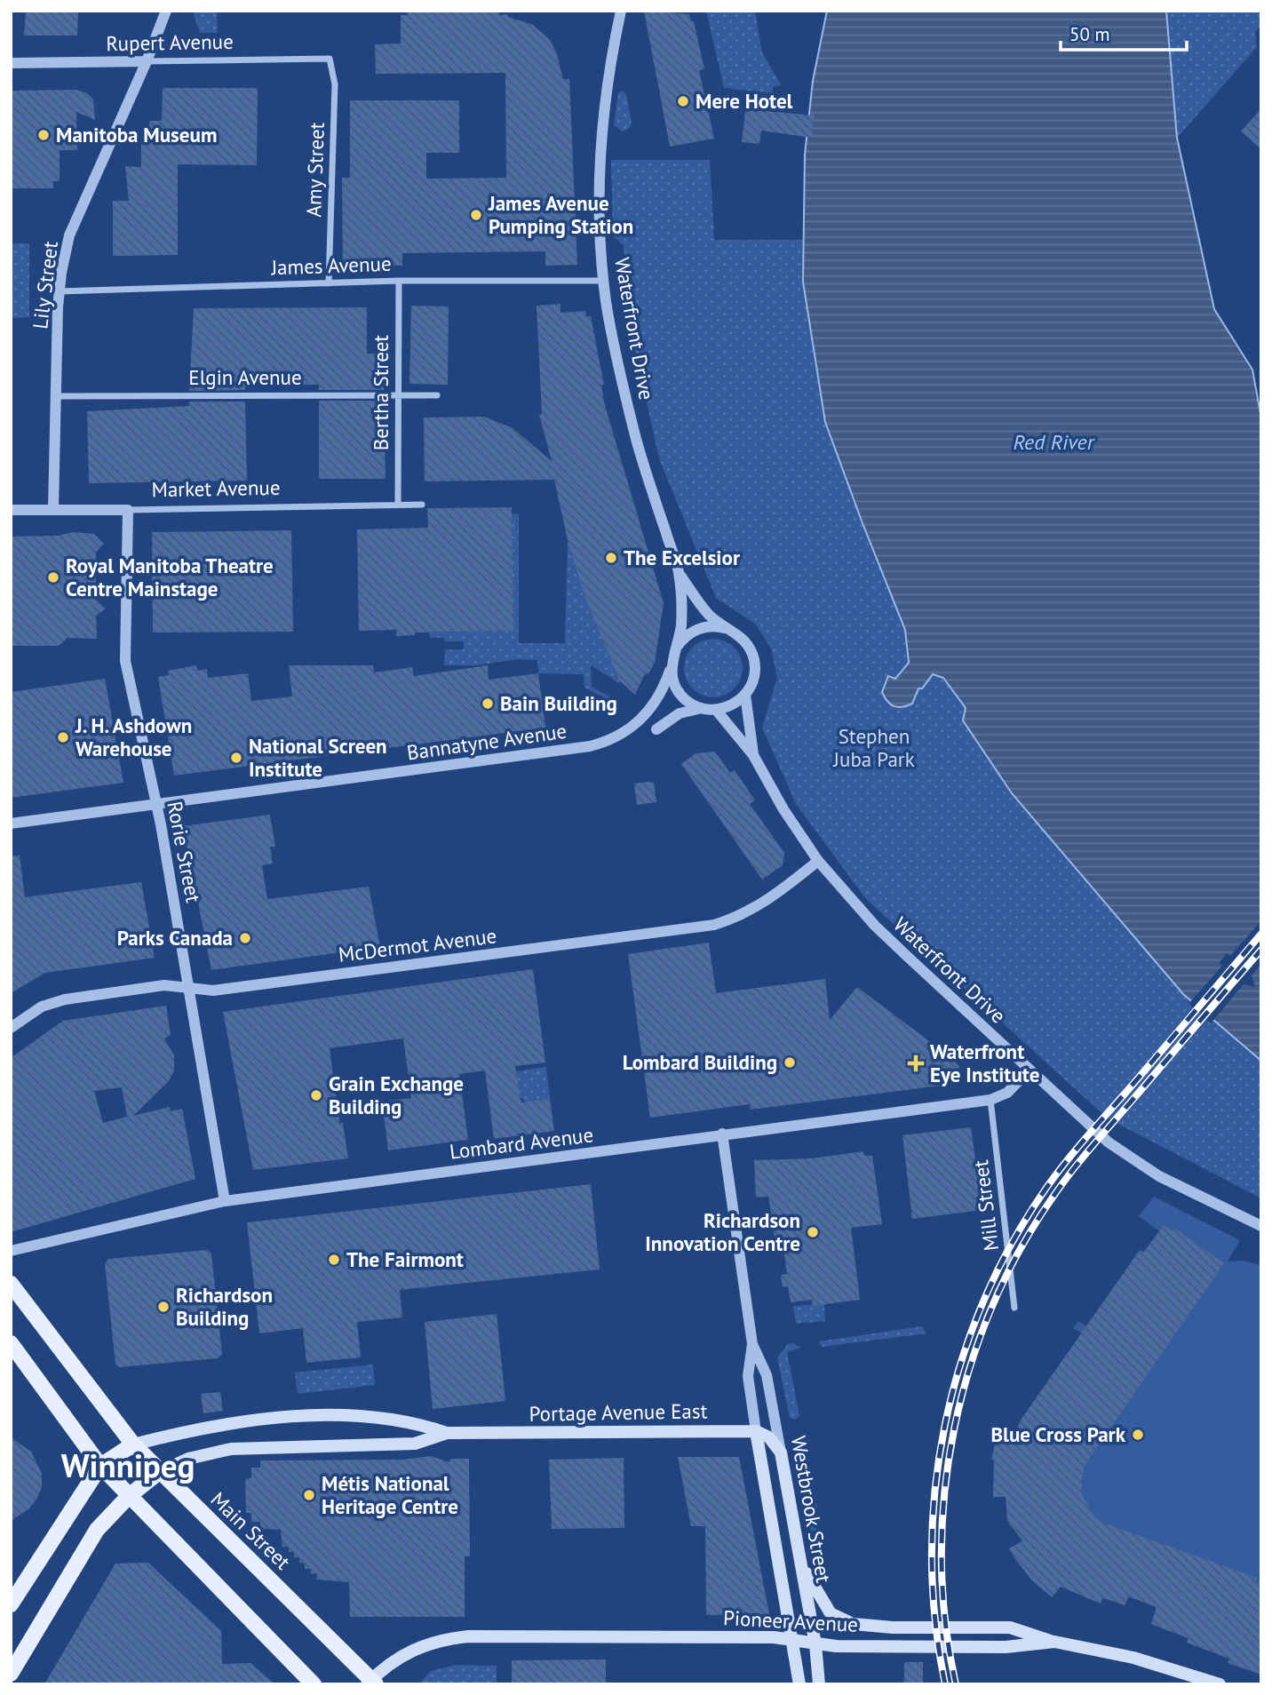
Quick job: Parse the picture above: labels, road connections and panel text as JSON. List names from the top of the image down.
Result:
{
  "streets": {
    "main road": [
      "Portage Avenue East",
      "Westbrook Street",
      "Main Street",
      "Pioneer Avenue"
    ],
    "street": [
      "Rupert Avenue",
      "Amy Street",
      "James Avenue",
      "Lily Street",
      "Waterfront Drive",
      "Elgin Avenue",
      "Bertha Street",
      "Market Avenue",
      "Bannatyne Avenue",
      "Rorie Street",
      "McDermot Avenue",
      "Lombard Avenue",
      "Mill Street"
    ]
  },
  "crossings": [
    ["Rupert Avenue", "Amy Street"],
    ["Rupert Avenue", "Lily Street"],
    ["Amy Street", "James Avenue"],
    ["James Avenue", "Lily Street"],
    ["James Avenue", "Waterfront Drive"],
    ["James Avenue", "Bertha Street"],
    ["Lily Street", "Elgin Avenue"],
    ["Lily Street", "Market Avenue"],
    ["Waterfront Drive", "Bannatyne Avenue"],
    ["Waterfront Drive", "McDermot Avenue"],
    ["Waterfront Drive", "Lombard Avenue"],
    ["Elgin Avenue", "Bertha Street"],
    ["Bertha Street", "Market Avenue"],
    ["Market Avenue", "Rorie Street"],
    ["Bannatyne Avenue", "Rorie Street"],
    ["Rorie Street", "McDermot Avenue"],
    ["Rorie Street", "Lombard Avenue"],
    ["Lombard Avenue", "Mill Street"],
    ["Lombard Avenue", "Westbrook Street"],
    ["Portage Avenue East", "Westbrook Street"],
    ["Portage Avenue East", "Main Street"],
    ["Westbrook Street", "Pioneer Avenue"],
    ["Main Street", "Pioneer Avenue"]
  ],
  "districts": ["Winnipeg"],
  "water": ["Red River"],
  "parks": ["Stephen Juba Park"],
  "places": {
    "other": [
      "Mere Hotel",
      "Manitoba Museum",
      "James Avenue Pumping Station",
      "The Excelsior",
      "Royal Manitoba Theatre Centre Mainstage",
      "Bain Building",
      "J. H. Ashdown Warehouse",
      "National Screen Institute",
      "Parks Canada",
      "Lombard Building",
      "Grain Exchange Building",
      "Richardson Innovation Centre",
      "The Fairmont",
      "Richardson Building",
      "Blue Cross Park",
      "Métis National Heritage Centre"
    ],
    "health": ["Waterfront Eye Institute"]
  },
  "scale_bar": "50 m"
}
